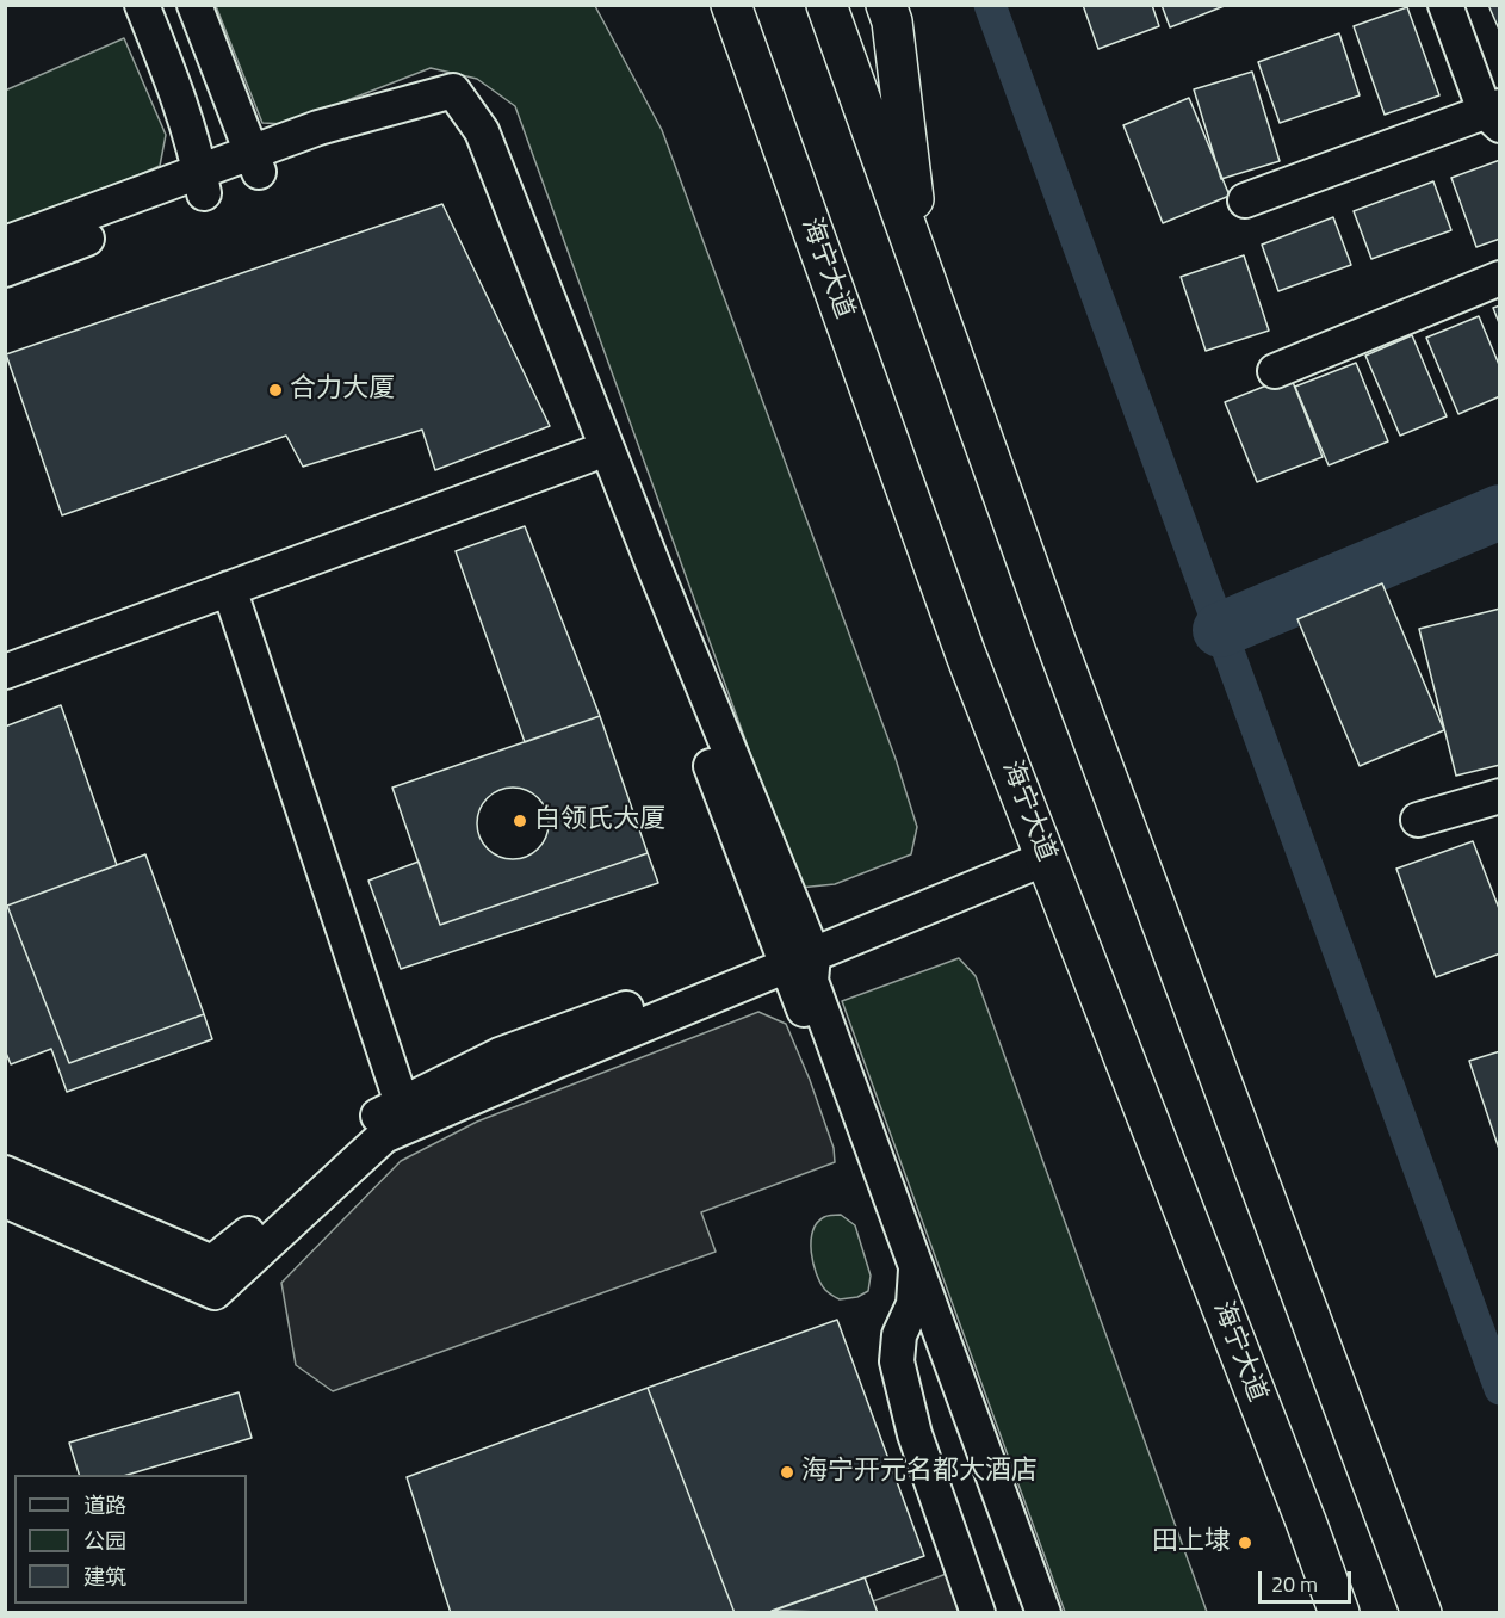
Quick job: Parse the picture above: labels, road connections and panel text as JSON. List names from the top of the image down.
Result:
{
  "streets": {
    "highway": ["海宁大道"]
  },
  "places": [
    "合力大厦",
    "白领氏大厦",
    "海宁开元名都大酒店",
    "田上埭"
  ],
  "legend": ["道路", "公园", "建筑"],
  "scale_bar": "20 m"
}
